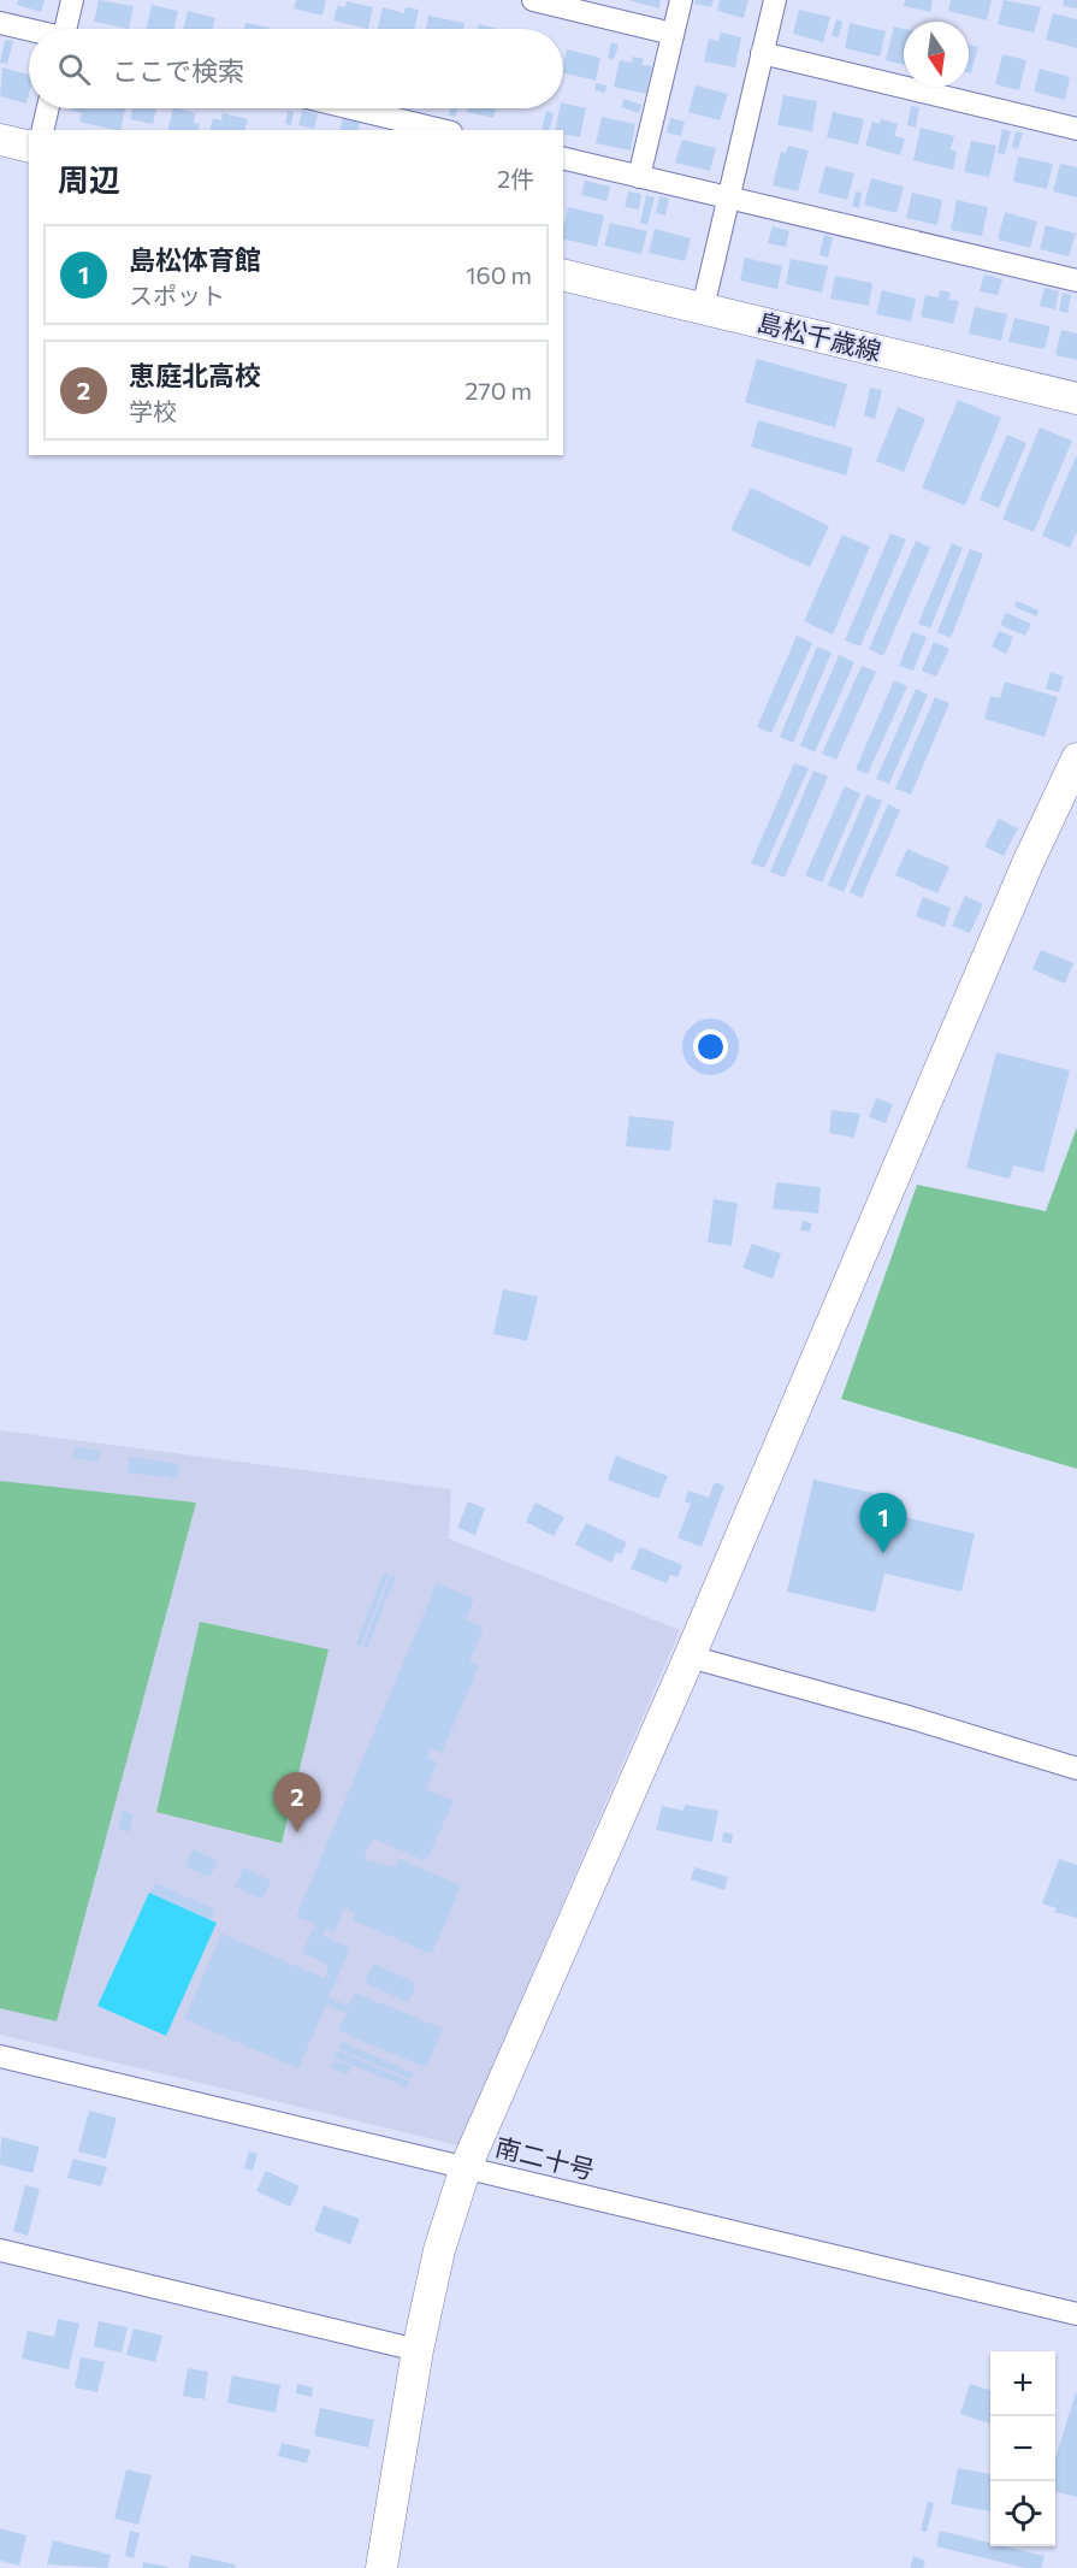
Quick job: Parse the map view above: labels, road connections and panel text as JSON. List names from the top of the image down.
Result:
{
  "streets": {
    "street": ["島松千歳線", "南二十号"]
  },
  "north": "bottom",
  "page": {
    "search": "ここで検索",
    "heading": ["周辺", "2件"],
    "list": [
      {
        "mark": "1",
        "name": "島松体育館",
        "note": "スポット",
        "value": "160 m"
      },
      {
        "mark": "2",
        "name": "恵庭北高校",
        "note": "学校",
        "value": "270 m"
      }
    ],
    "pins": ["1", "2"],
    "map_buttons": ["+", "−"]
  }
}
